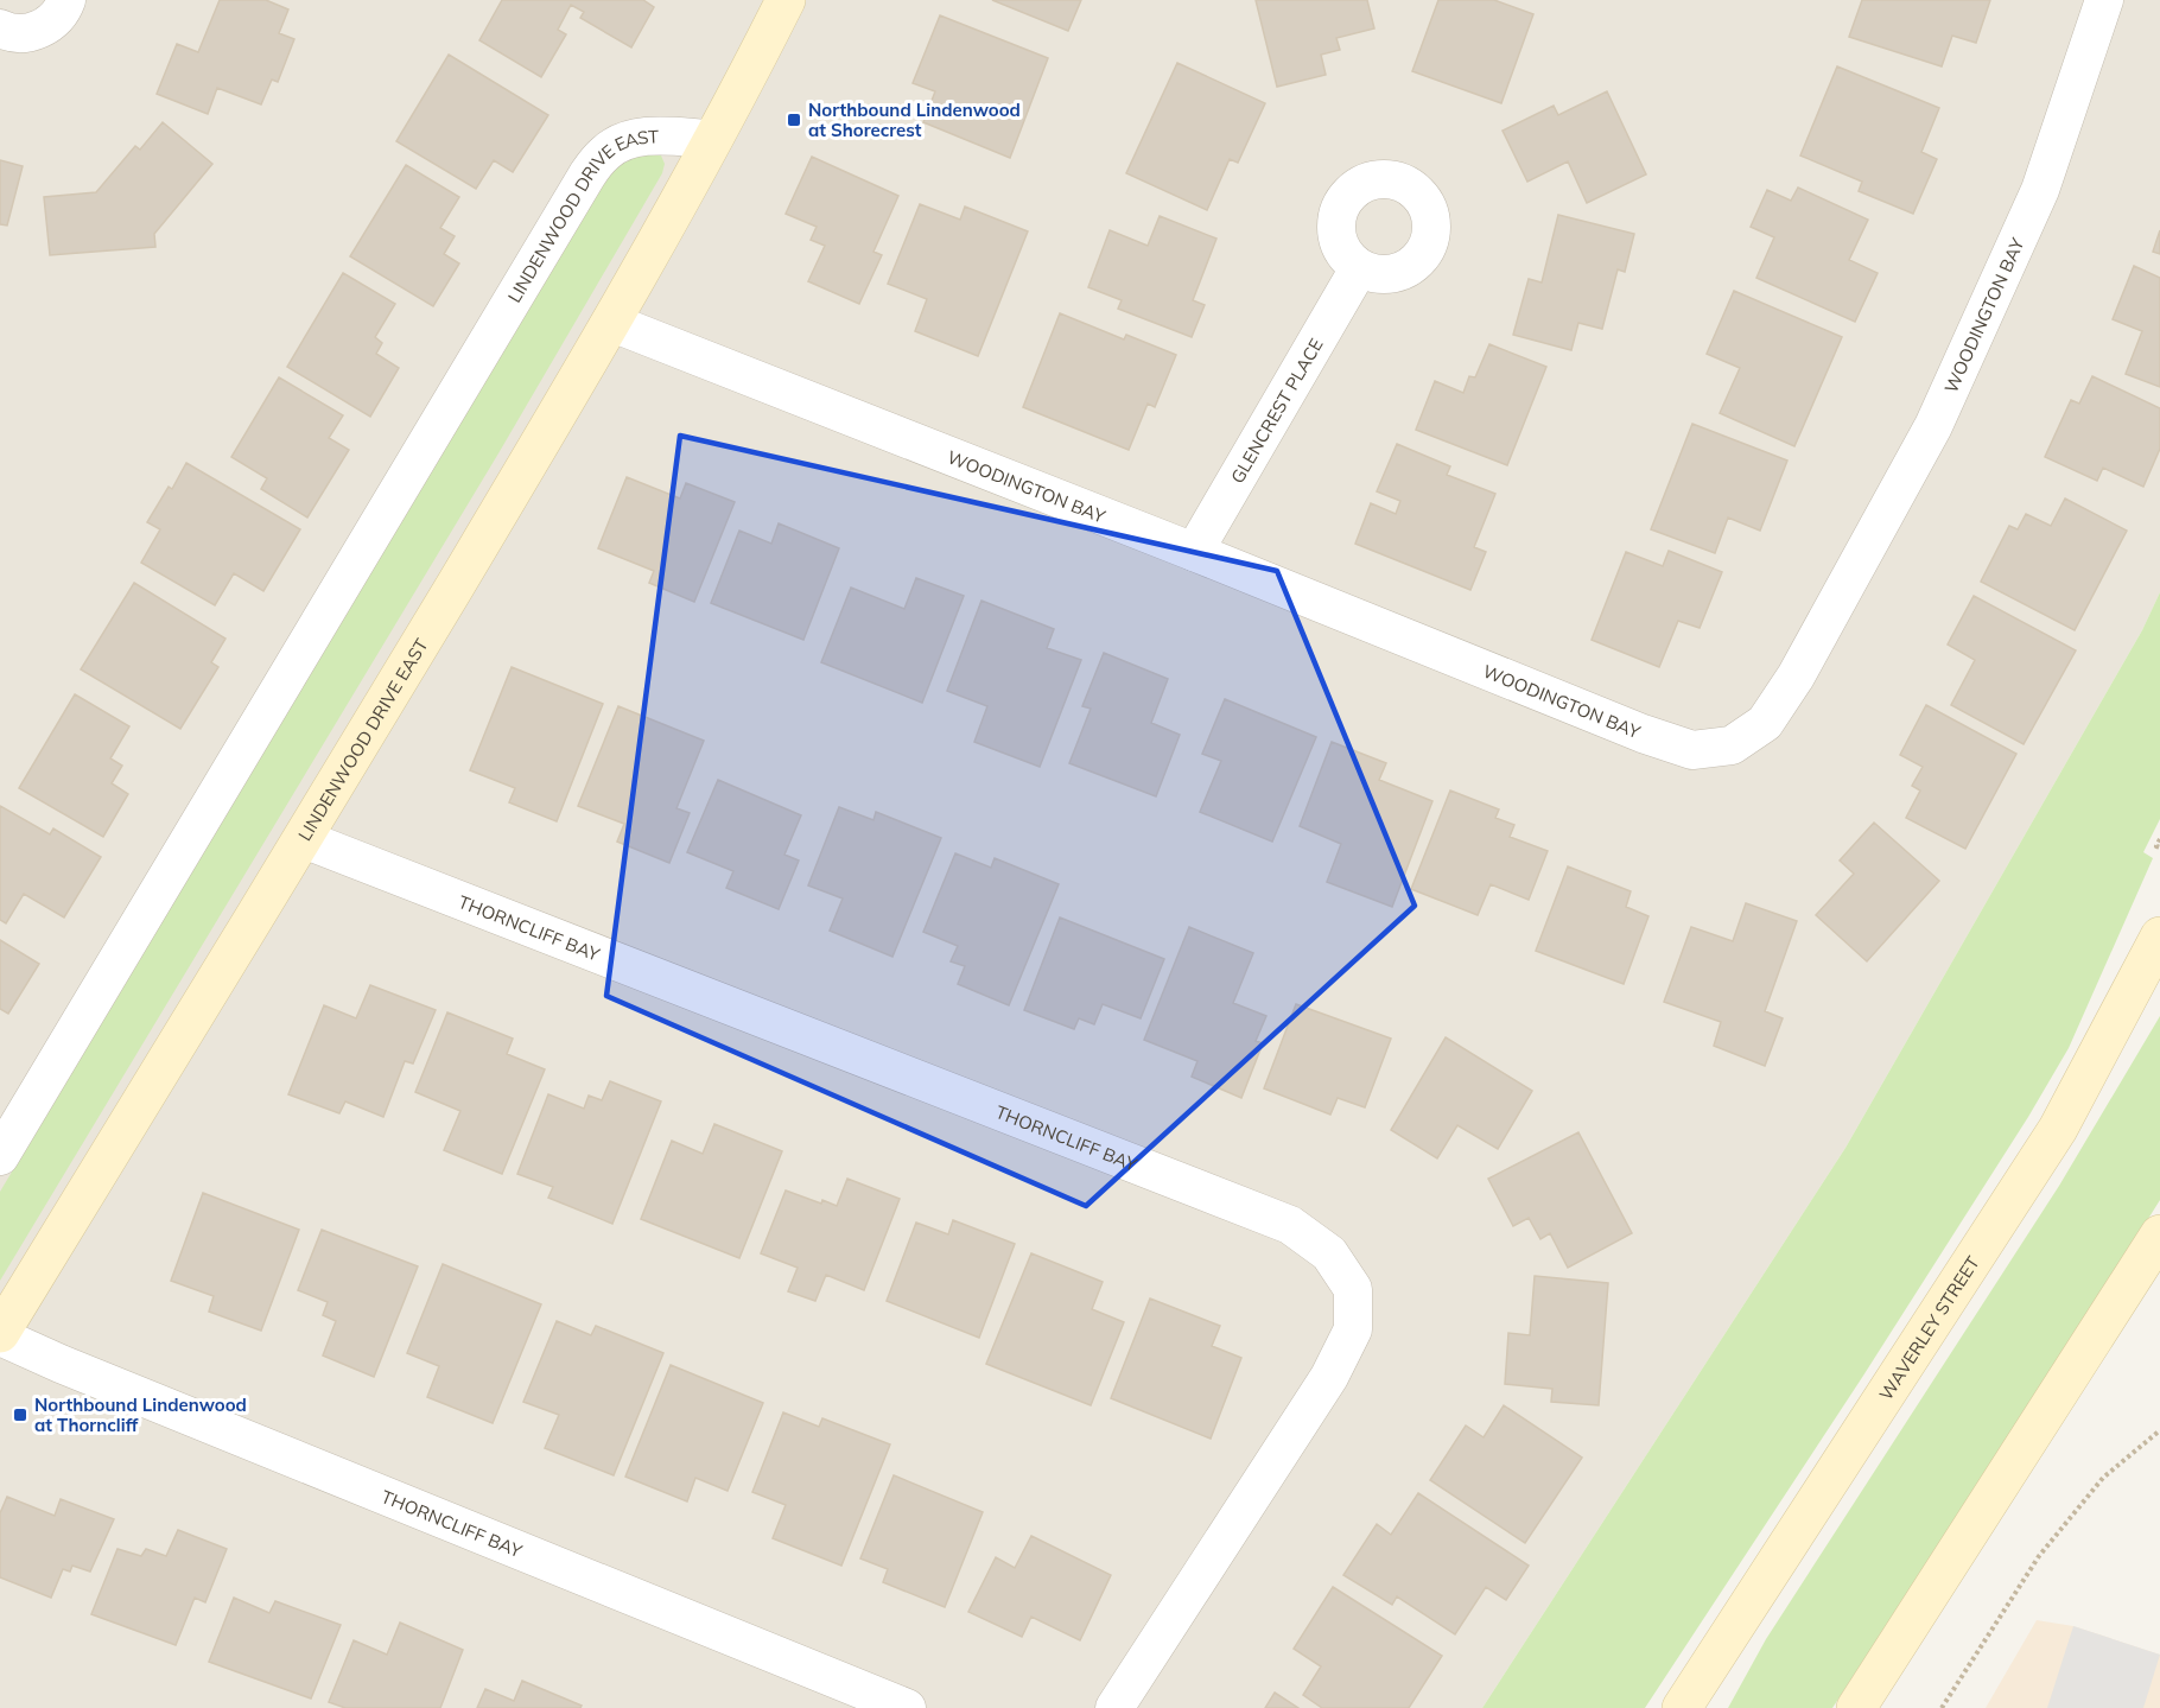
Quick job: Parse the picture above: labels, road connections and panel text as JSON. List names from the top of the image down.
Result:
{
  "streets": {
    "street": [
      "LINDENWOOD DRIVE EAST",
      "WOODINGTON BAY",
      "GLENCREST PLACE",
      "THORNCLIFF BAY",
      "WAVERLEY STREET"
    ]
  },
  "crossings": [
    ["LINDENWOOD DRIVE EAST", "WOODINGTON BAY"],
    ["LINDENWOOD DRIVE EAST", "THORNCLIFF BAY"],
    ["WOODINGTON BAY", "GLENCREST PLACE"]
  ],
  "places": {
    "transit": ["Northbound Lindenwood at Shorecrest", "Northbound Lindenwood at Thorncliff"]
  }
}
